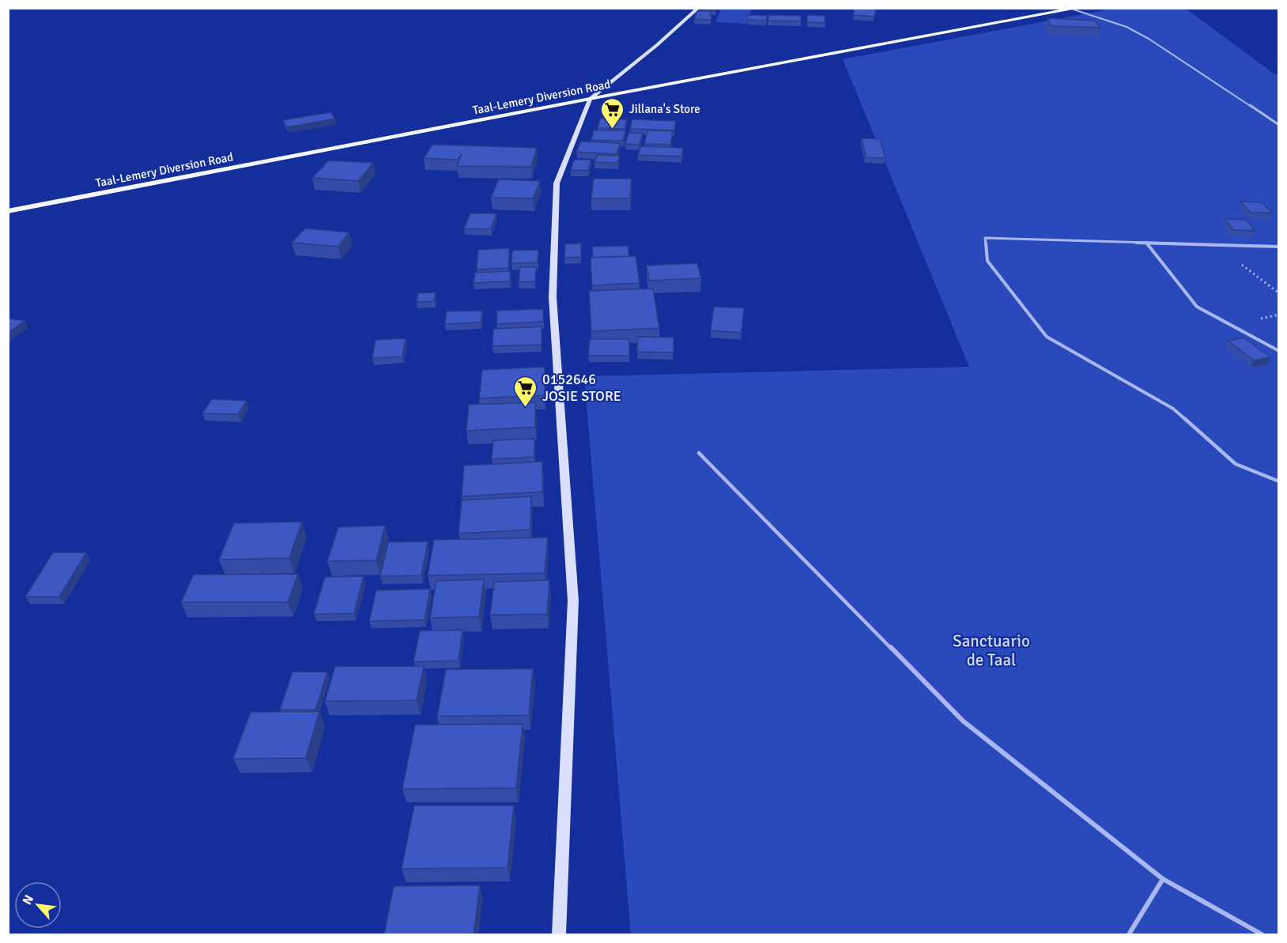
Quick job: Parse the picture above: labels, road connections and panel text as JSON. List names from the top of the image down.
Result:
{
  "streets": {
    "main road": ["Taal-Lemery Diversion Road"]
  },
  "parks": ["Sanctuario de Taal"],
  "places": {
    "supermarket": ["Jillana's Store", "0152646 JOSIE STORE"]
  },
  "north": "top left"
}
